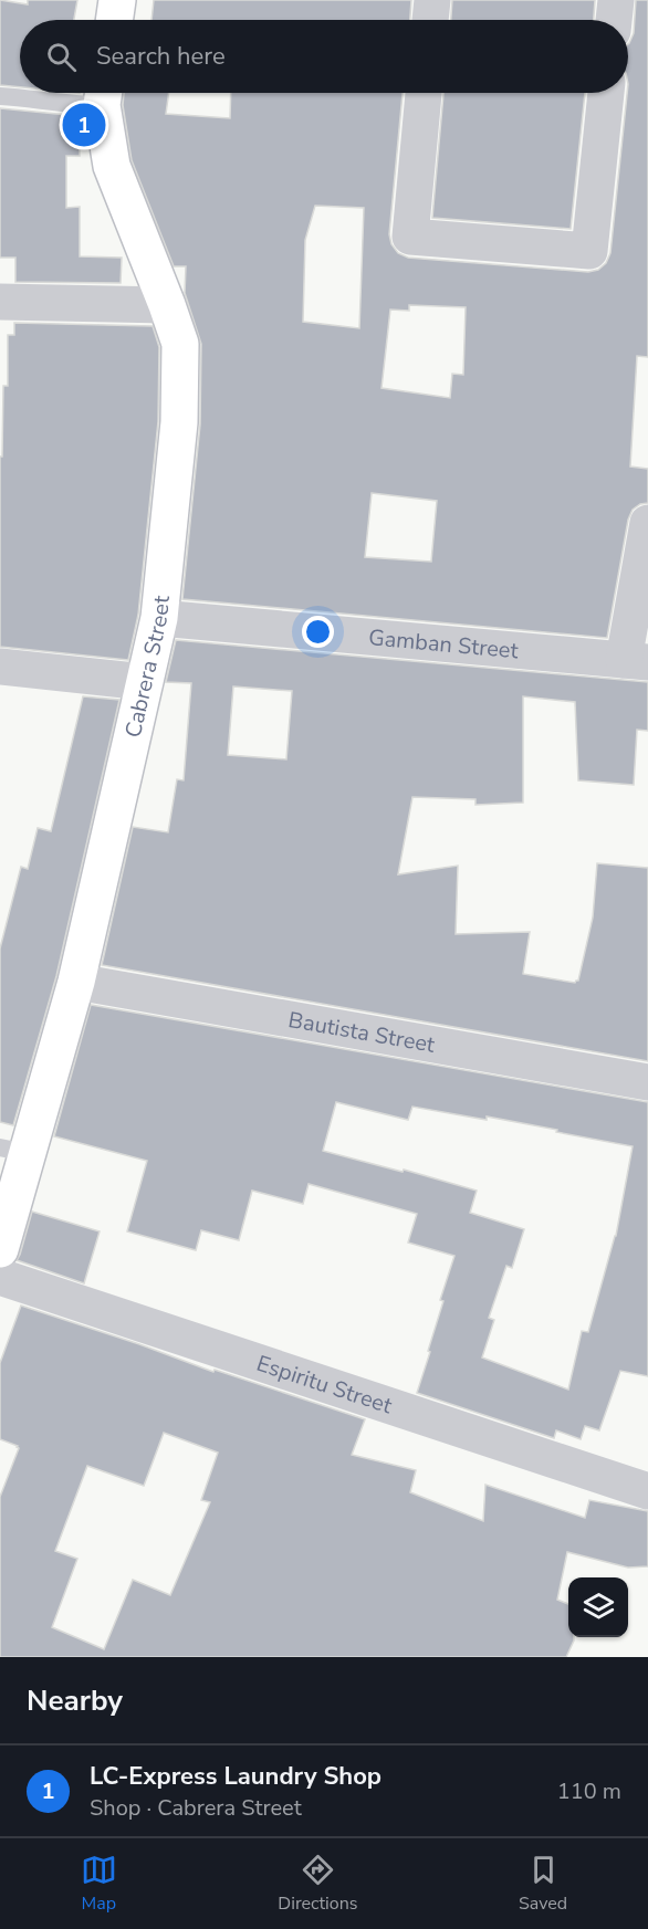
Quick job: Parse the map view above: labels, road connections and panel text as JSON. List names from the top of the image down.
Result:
{
  "streets": {
    "street": [
      "Gamban Street",
      "Cabrera Street",
      "Bautista Street",
      "Espiritu Street"
    ]
  },
  "crossings": [
    ["Gamban Street", "Cabrera Street"],
    ["Cabrera Street", "Bautista Street"]
  ],
  "page": {
    "search": "Search here",
    "pins": "1",
    "heading": "Nearby",
    "list": [
      {
        "mark": "1",
        "name": "LC-Express Laundry Shop",
        "note": "Shop · Cabrera Street",
        "value": "110 m"
      }
    ],
    "nav": ["Map", "Directions", "Saved"]
  }
}
